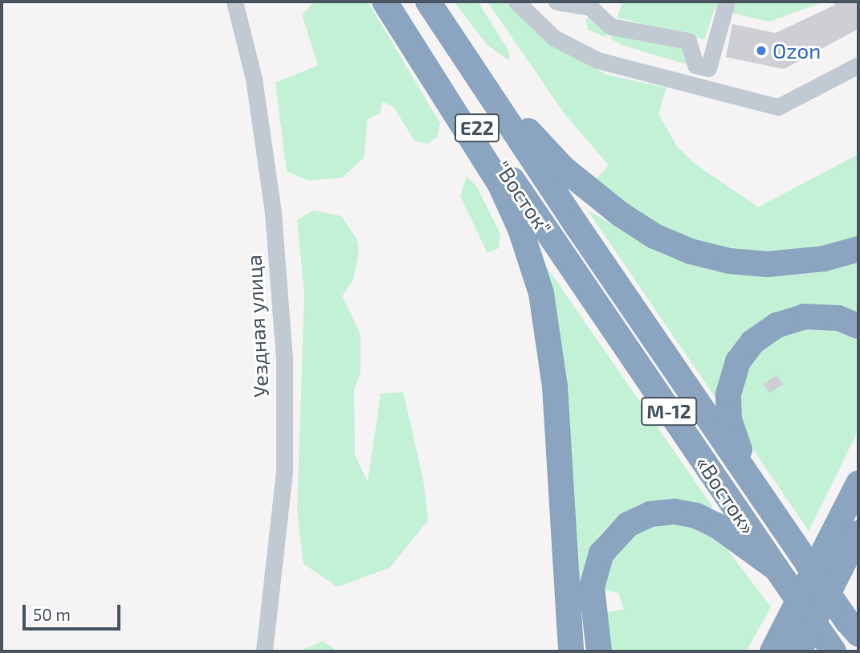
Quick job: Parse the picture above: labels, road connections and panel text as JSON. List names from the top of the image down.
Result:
{
  "streets": {
    "highway": [
      "E22",
      "\"Восток\"",
      "М-12",
      "«Восток»"
    ],
    "street": ["Уездная улица"]
  },
  "crossings": [
    ["\"Восток\"", "«Восток»"]
  ],
  "places": ["Ozon"],
  "scale_bar": "50 m"
}
